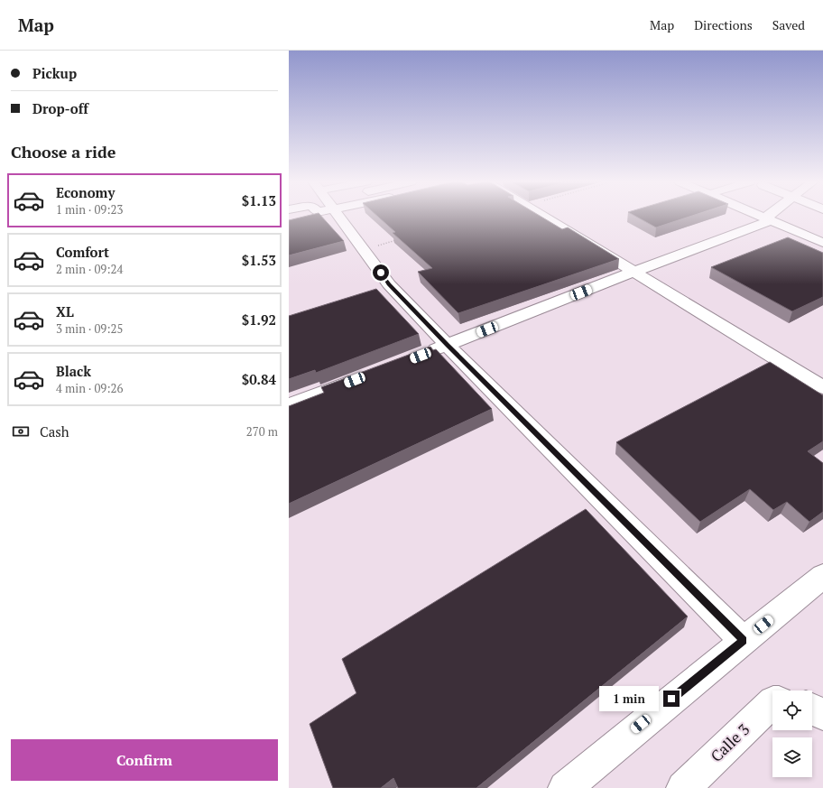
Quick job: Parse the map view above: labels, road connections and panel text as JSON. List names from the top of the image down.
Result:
{
  "streets": {
    "street": ["Calle 3"]
  },
  "page": {
    "header": "Map",
    "nav": ["Map", "Directions", "Saved"],
    "banner": ["Pickup", "Drop-off"],
    "heading": "Choose a ride",
    "list": [
      {
        "name": "Economy",
        "note": "1 min · 09:23",
        "value": "$1.13"
      },
      {
        "name": "Comfort",
        "note": "2 min · 09:24",
        "value": "$1.53"
      },
      {
        "name": "XL",
        "note": "3 min · 09:25",
        "value": "$1.92"
      },
      {
        "name": "Black",
        "note": "4 min · 09:26",
        "value": "$0.84"
      }
    ],
    "pay": ["Cash", "270 m"],
    "bubble": "1 min",
    "buttons": "Confirm"
  }
}
